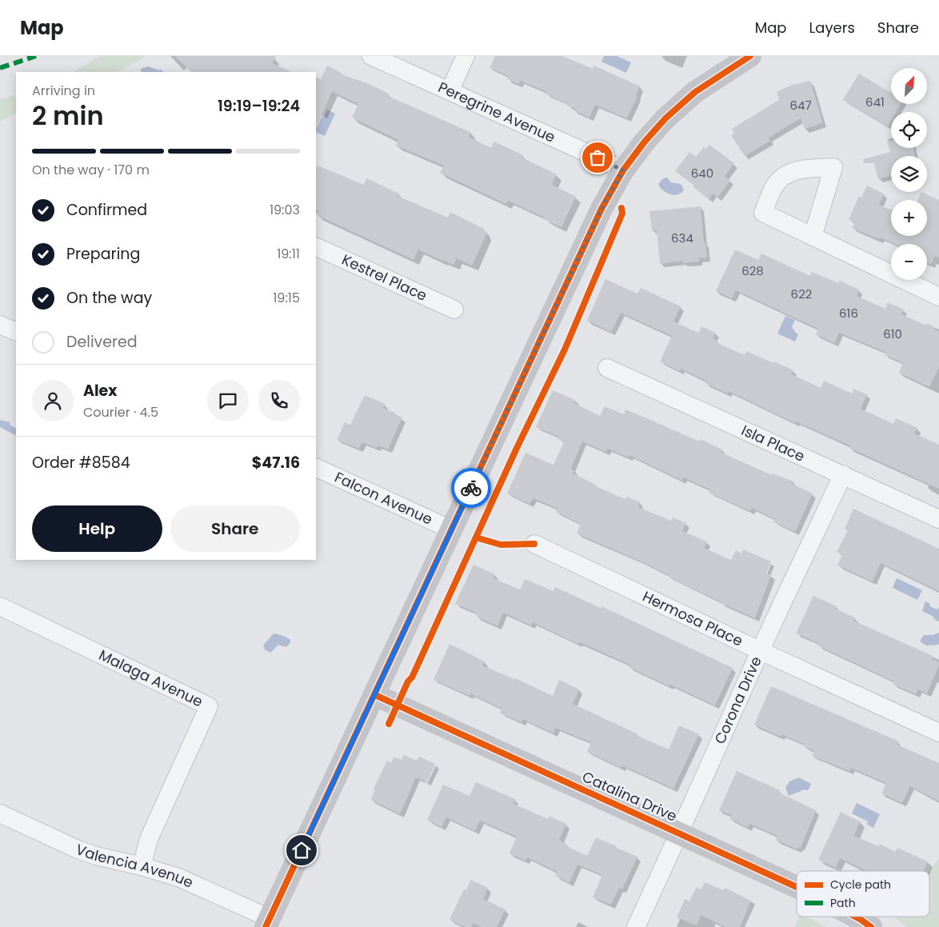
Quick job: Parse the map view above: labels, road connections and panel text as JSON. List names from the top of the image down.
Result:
{
  "streets": {
    "street": [
      "Peregrine Avenue",
      "Kestrel Place",
      "Isla Place",
      "Falcon Avenue",
      "Hermosa Place",
      "Malaga Avenue",
      "Corona Drive",
      "Catalina Drive",
      "Valencia Avenue"
    ]
  },
  "crossings": [
    ["Isla Place", "Corona Drive"],
    ["Hermosa Place", "Corona Drive"],
    ["Malaga Avenue", "Valencia Avenue"],
    ["Corona Drive", "Catalina Drive"]
  ],
  "house_numbers": [
    "641",
    "647",
    "640",
    "634",
    "628",
    "622",
    "616",
    "610"
  ],
  "legend": ["Cycle path", "Path"],
  "north": "top right",
  "page": {
    "header": "Map",
    "nav": ["Map", "Layers", "Share"],
    "map_buttons": ["+", "−"],
    "heading": ["2 min", "Arriving in", "19:19–19:24"],
    "panel": [
      "Alex",
      "Courier · 4.5",
      "Order #8584",
      "$47.16"
    ],
    "bar": "On the way · 170 m",
    "list": [
      ["Confirmed", "19:03"],
      ["Preparing", "19:11"],
      ["On the way", "19:15"],
      "Delivered"
    ],
    "buttons": ["Help", "Share"]
  }
}
